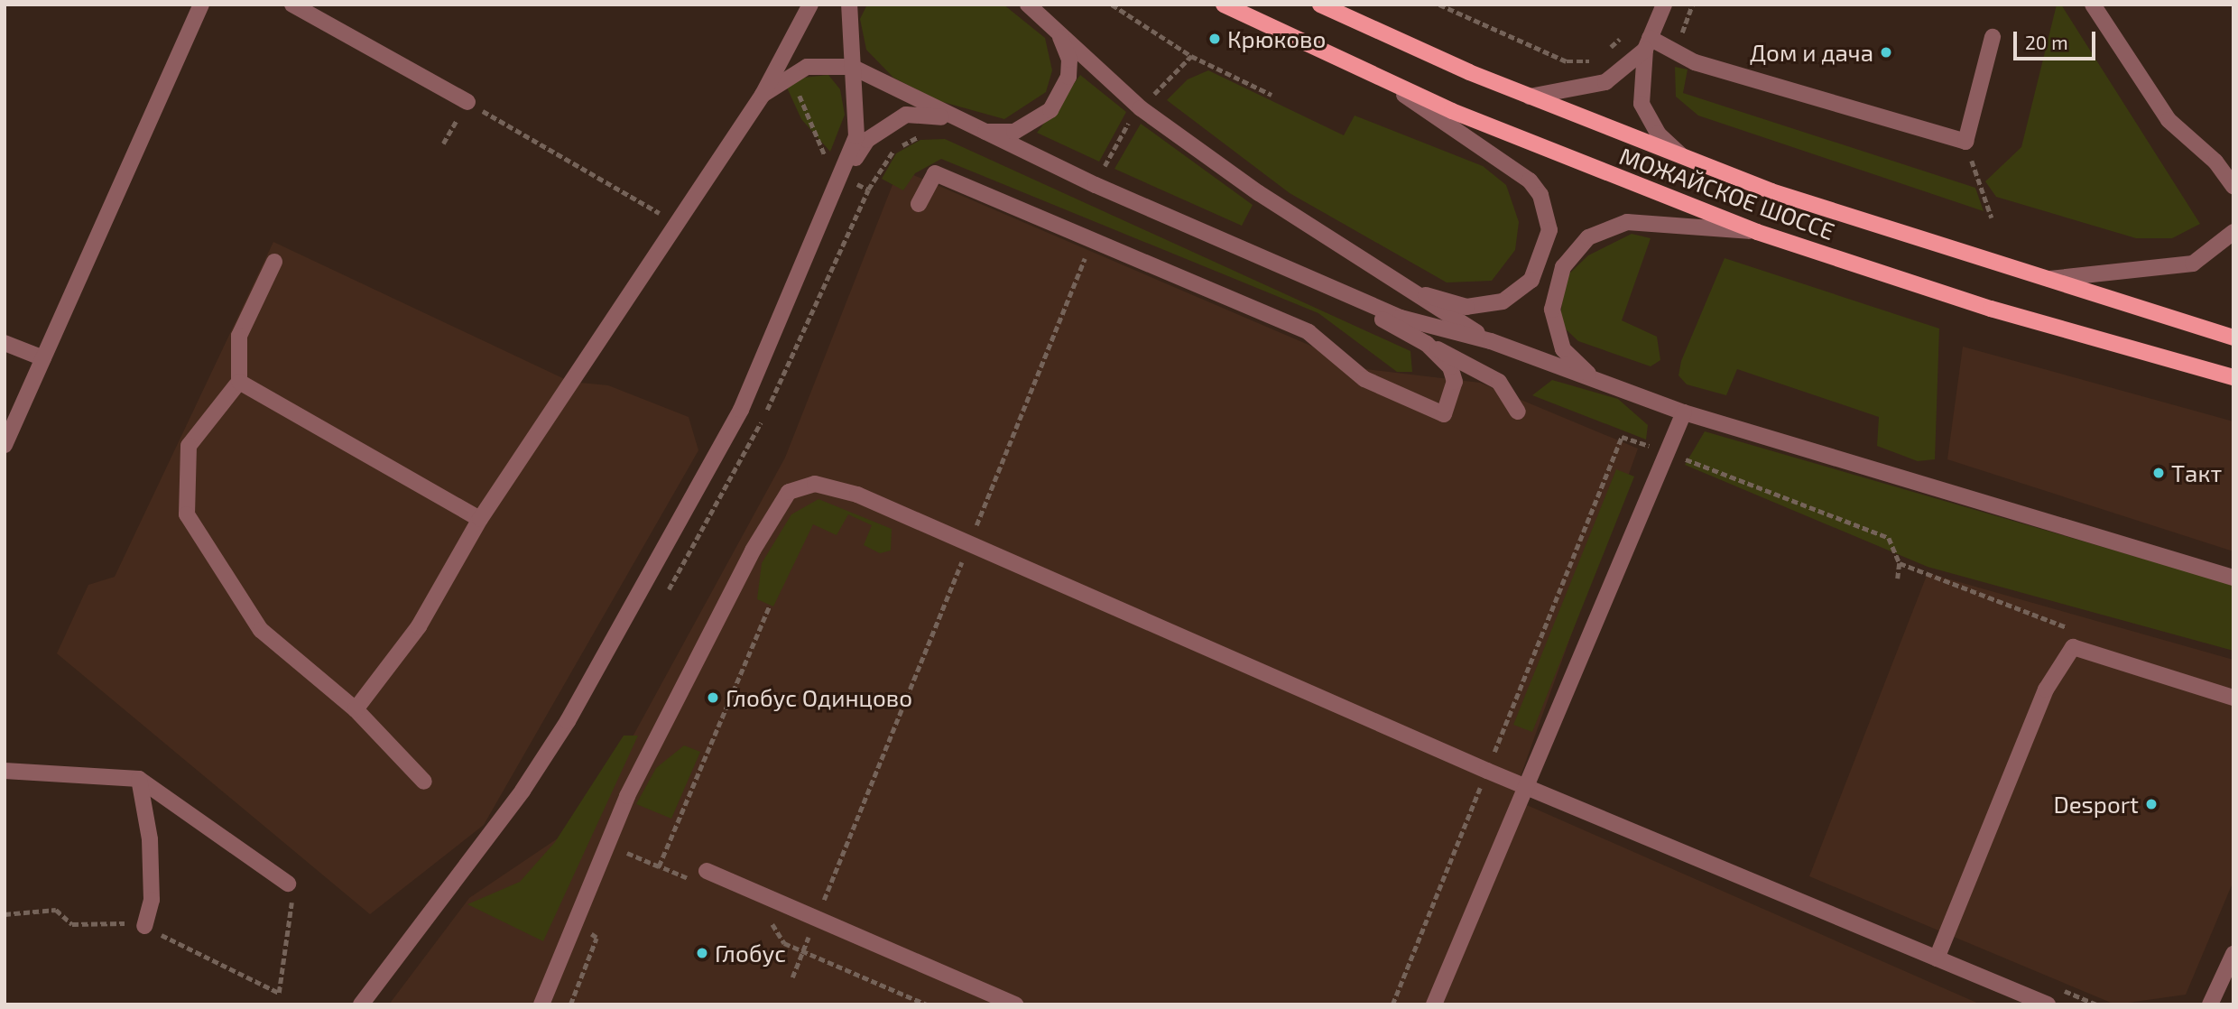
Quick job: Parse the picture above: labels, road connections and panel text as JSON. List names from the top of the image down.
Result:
{
  "streets": {
    "main road": ["МОЖАЙСКОЕ ШОССЕ"]
  },
  "places": [
    "Крюково",
    "Дом и дача",
    "Такт",
    "Глобус Одинцово",
    "Desport",
    "Глобус"
  ],
  "scale_bar": "20 m"
}
